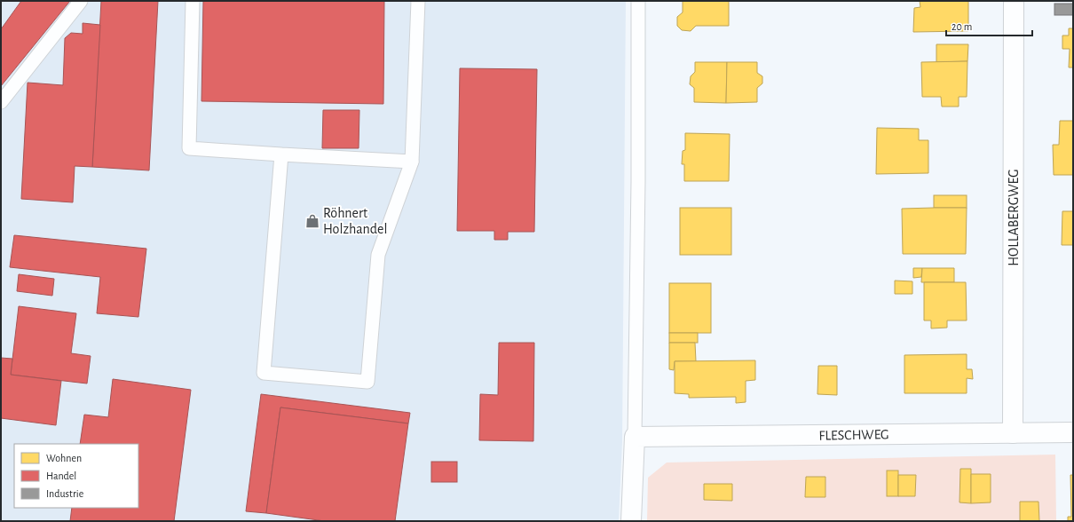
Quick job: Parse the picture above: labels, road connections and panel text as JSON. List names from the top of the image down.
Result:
{
  "streets": {
    "street": ["HOLLABERGWEG", "FLESCHWEG"]
  },
  "crossings": [
    ["HOLLABERGWEG", "FLESCHWEG"]
  ],
  "places": {
    "shop": ["Röhnert Holzhandel"]
  },
  "legend": ["Wohnen", "Handel", "Industrie"],
  "scale_bar": "20 m"
}
